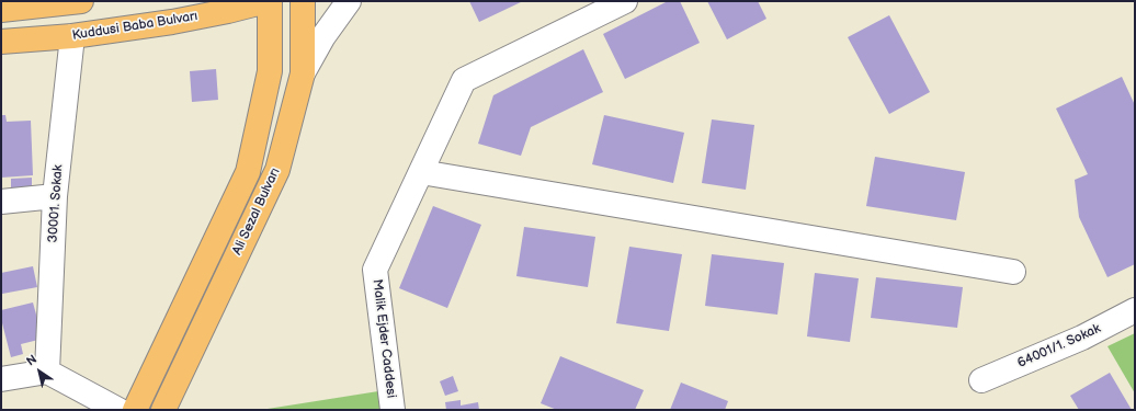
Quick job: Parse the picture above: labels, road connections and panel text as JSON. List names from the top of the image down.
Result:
{
  "streets": {
    "main road": ["Kuddusi Baba Bulvarı", "Ali Sezal Bulvarı"],
    "street": ["30001. Sokak", "Malik Ejder Caddesi", "64001/1. Sokak"]
  },
  "crossings": [
    ["Kuddusi Baba Bulvarı", "30001. Sokak"]
  ],
  "north": "top left"
}
